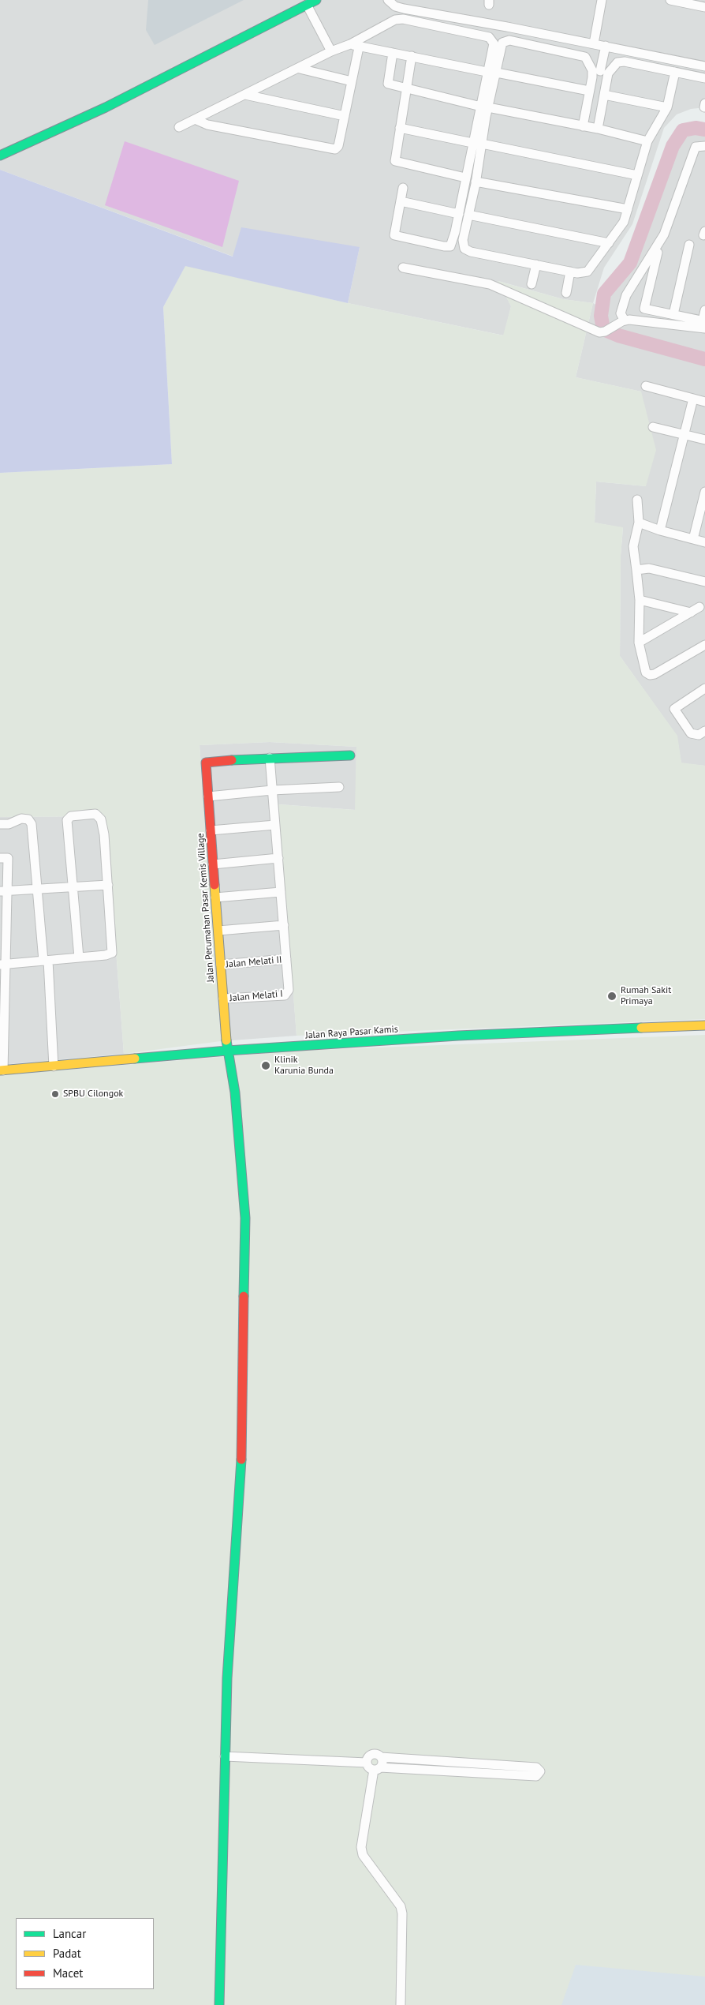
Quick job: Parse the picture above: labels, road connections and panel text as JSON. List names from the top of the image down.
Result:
{
  "streets": {
    "street": [
      "Jalan Perumahan Pasar Kemis Village",
      "Jalan Melati II",
      "Jalan Melati I",
      "Jalan Raya Pasar Kamis"
    ]
  },
  "crossings": [
    ["Jalan Perumahan Pasar Kemis Village", "Jalan Melati II"],
    ["Jalan Perumahan Pasar Kemis Village", "Jalan Melati I"],
    ["Jalan Perumahan Pasar Kemis Village", "Jalan Raya Pasar Kamis"],
    ["Jalan Melati II", "Jalan Melati I"]
  ],
  "places": ["Rumah Sakit Primaya", "Klinik Karunia Bunda", "SPBU Cilongok"],
  "legend": ["Lancar", "Padat", "Macet"]
}
